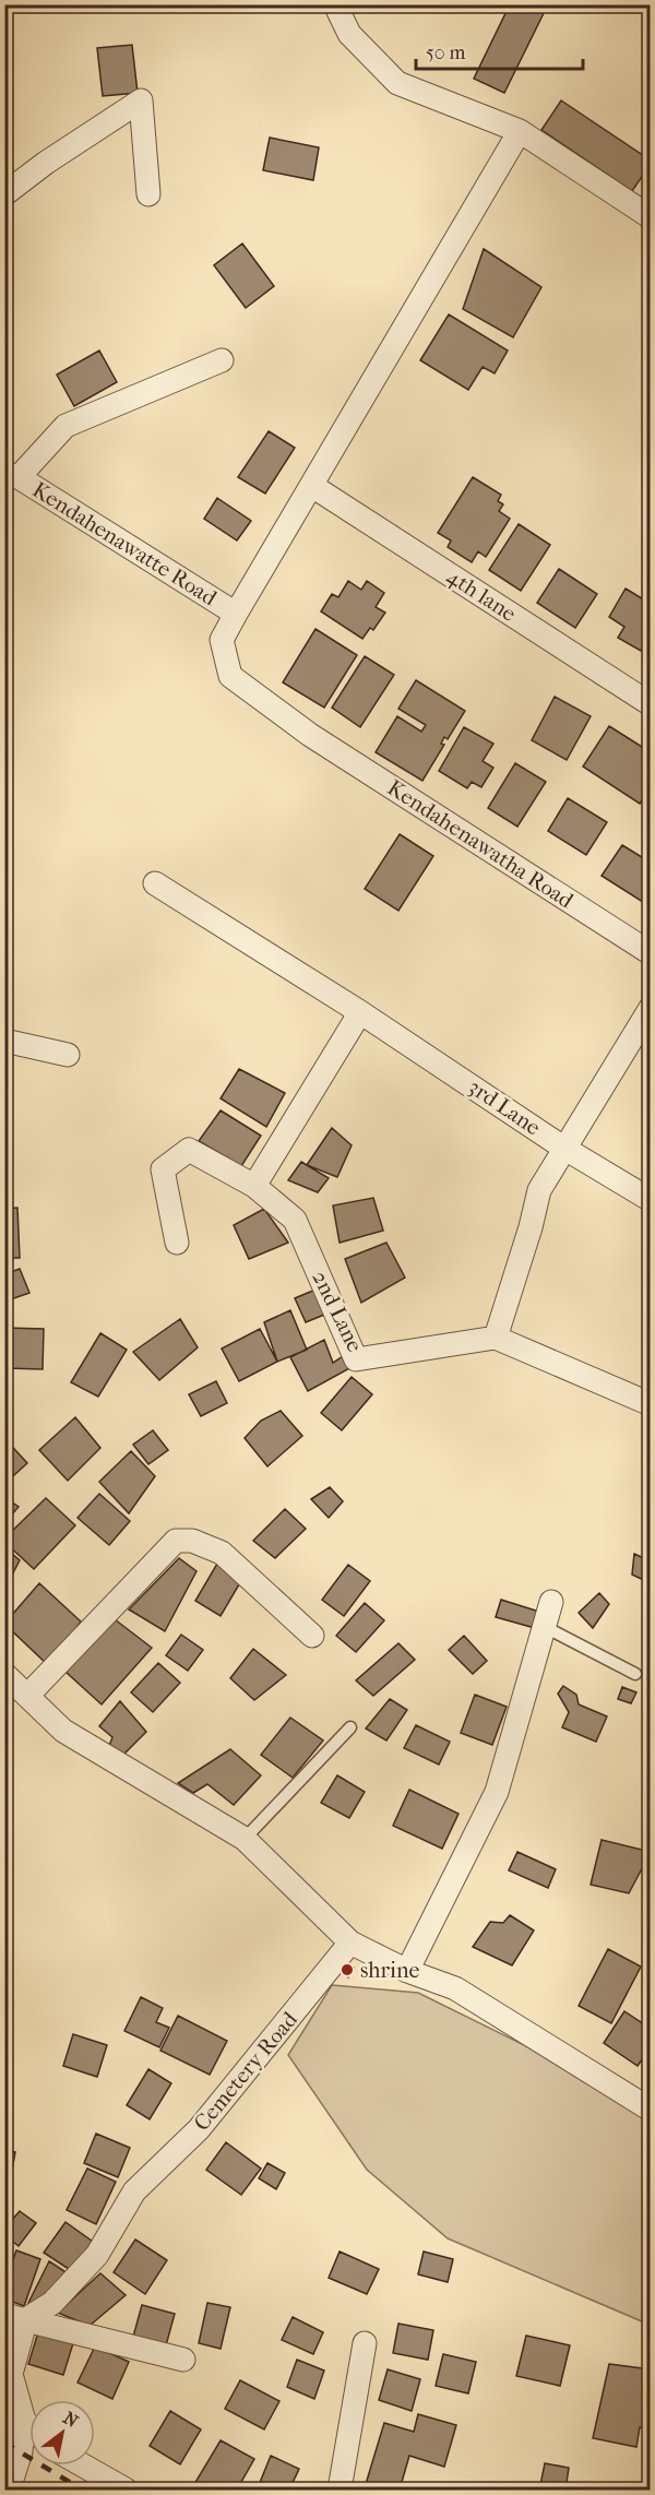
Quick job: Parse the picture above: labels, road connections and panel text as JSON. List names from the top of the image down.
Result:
{
  "streets": {
    "street": [
      "Kendahenawatte Road",
      "4th lane",
      "Kendahenawatha Road",
      "3rd Lane",
      "2nd Lane",
      "Cemetery Road"
    ]
  },
  "crossings": [
    ["Kendahenawatte Road", "Kendahenawatha Road"]
  ],
  "places": ["shrine"],
  "scale_bar": "50 m",
  "north": "top right"
}
